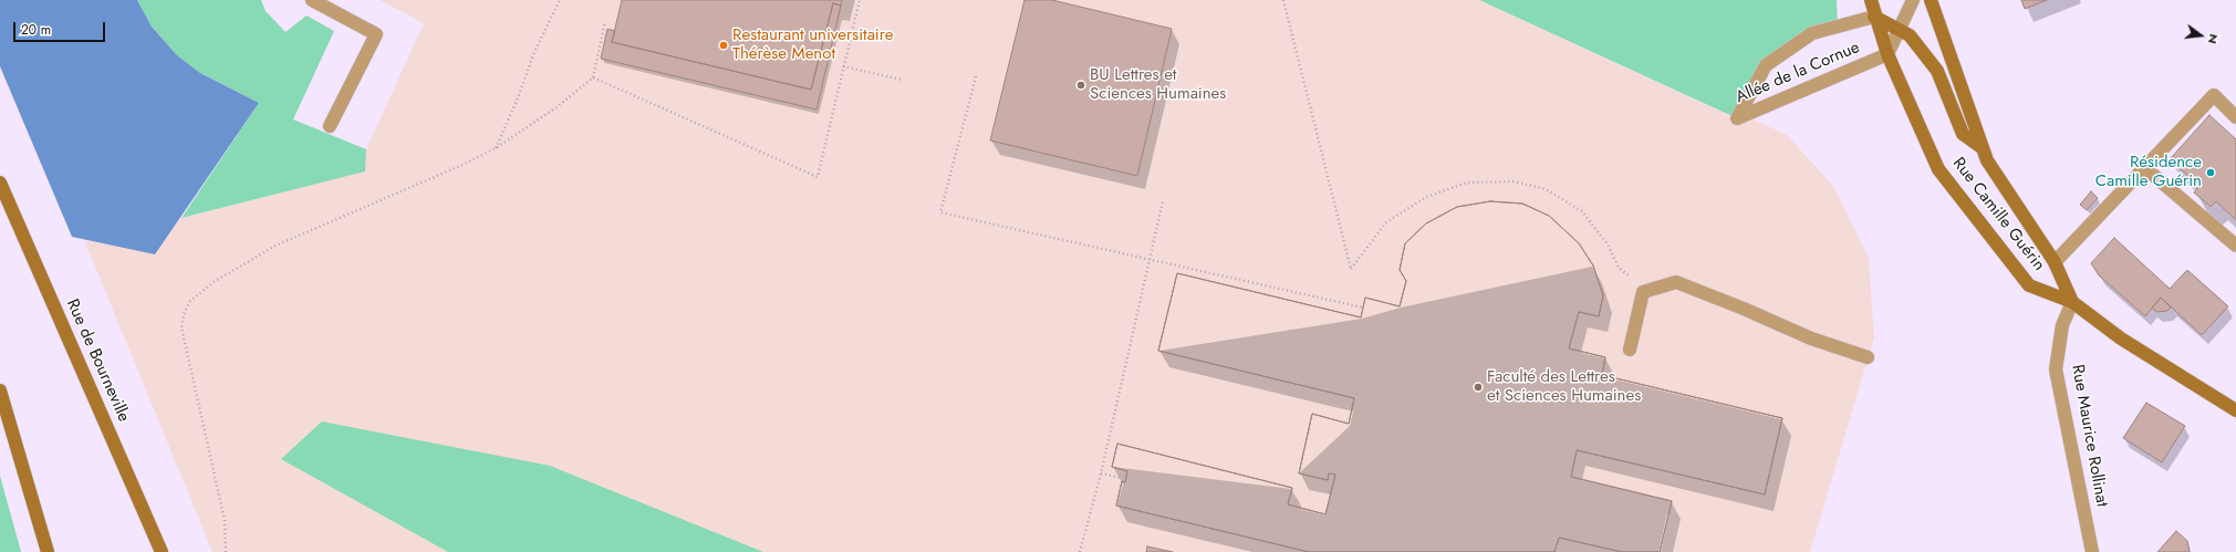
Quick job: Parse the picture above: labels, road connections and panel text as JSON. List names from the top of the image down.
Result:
{
  "streets": {
    "main road": ["Rue Camille Guérin", "Rue de Bourneville"],
    "street": ["Allée de la Cornue", "Rue Maurice Rollinat"]
  },
  "crossings": [
    ["Allée de la Cornue", "Rue Camille Guérin"],
    ["Rue Camille Guérin", "Rue Maurice Rollinat"]
  ],
  "places": [
    "Restaurant universitaire Thérèse Menot",
    "BU Lettres et Sciences Humaines",
    "Résidence Camille Guérin",
    "Faculté des Lettres et Sciences Humaines"
  ],
  "scale_bar": "20 m",
  "north": "right"
}
